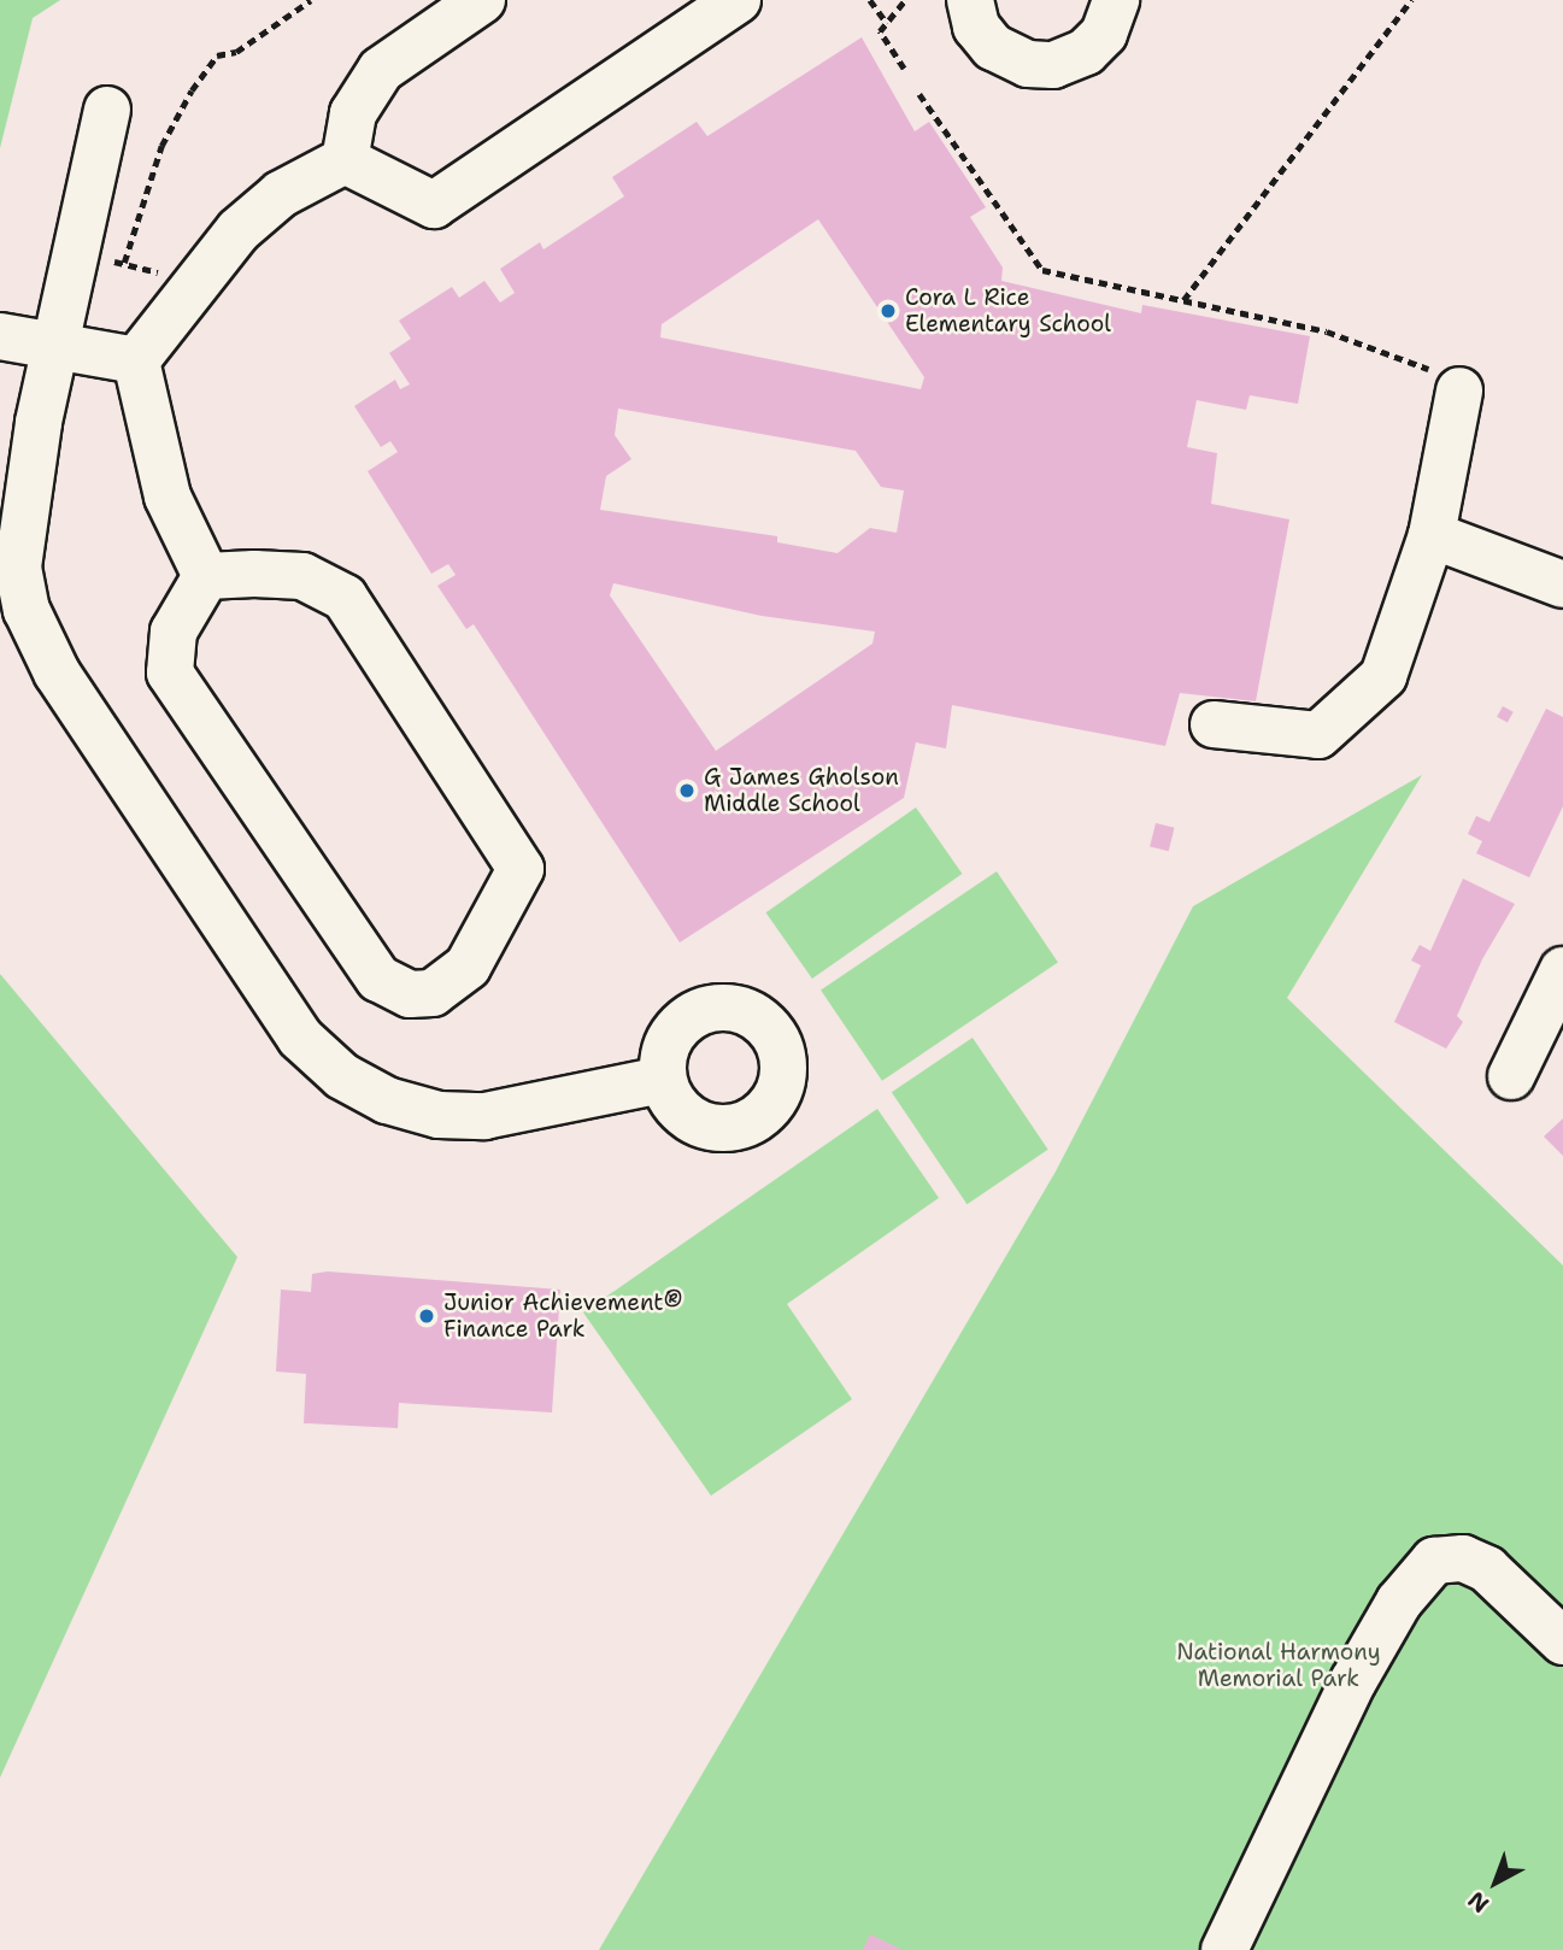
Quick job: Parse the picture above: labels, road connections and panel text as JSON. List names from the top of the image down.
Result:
{
  "parks": ["National Harmony Memorial Park"],
  "places": ["Cora L Rice Elementary School", "G James Gholson Middle School", "Junior Achievement® Finance Park"],
  "north": "bottom left"
}
